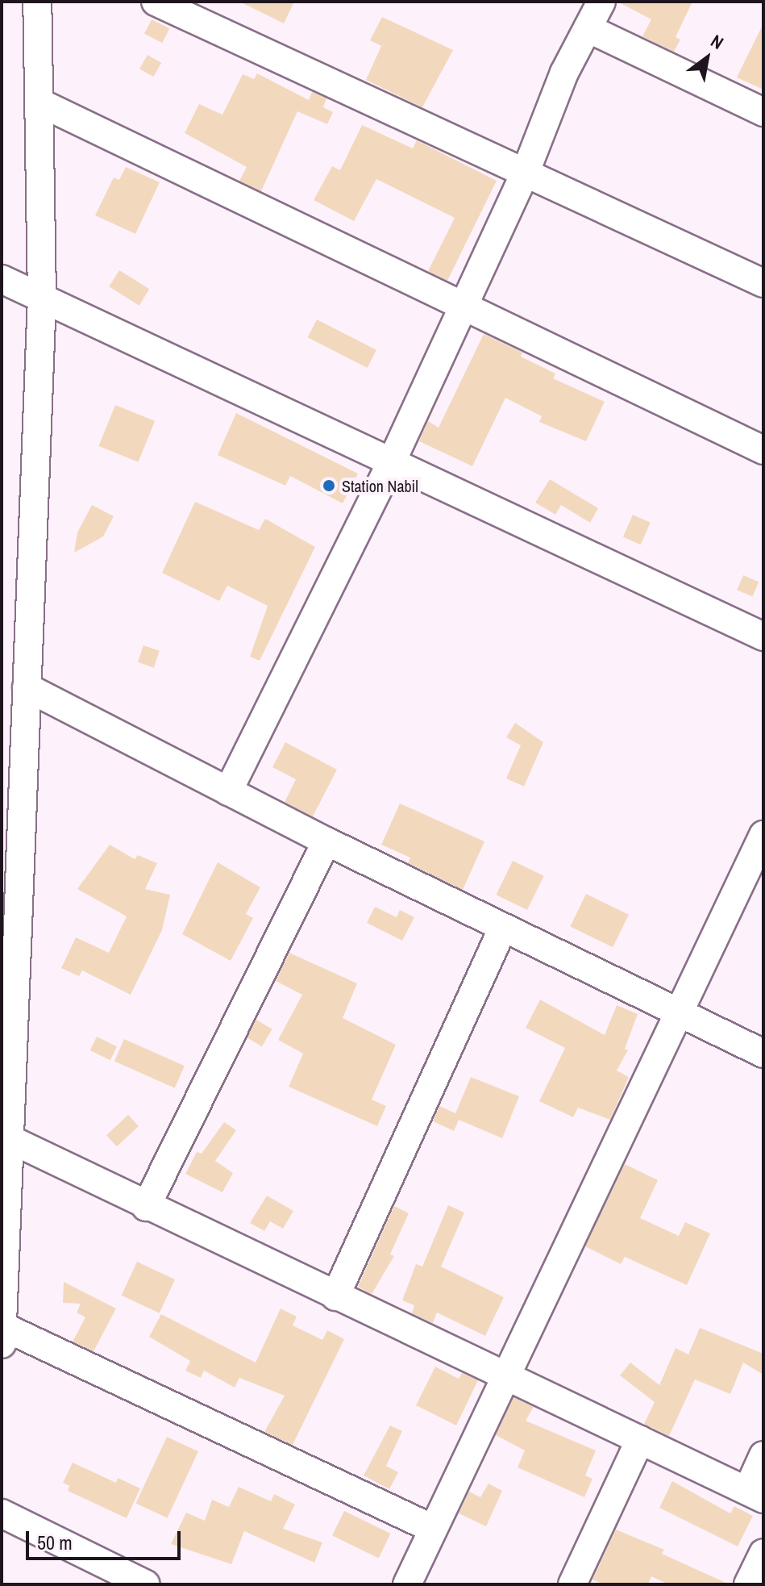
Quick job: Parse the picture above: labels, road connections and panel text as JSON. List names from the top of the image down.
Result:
{
  "places": ["Station Nabil"],
  "scale_bar": "50 m",
  "north": "top right"
}
